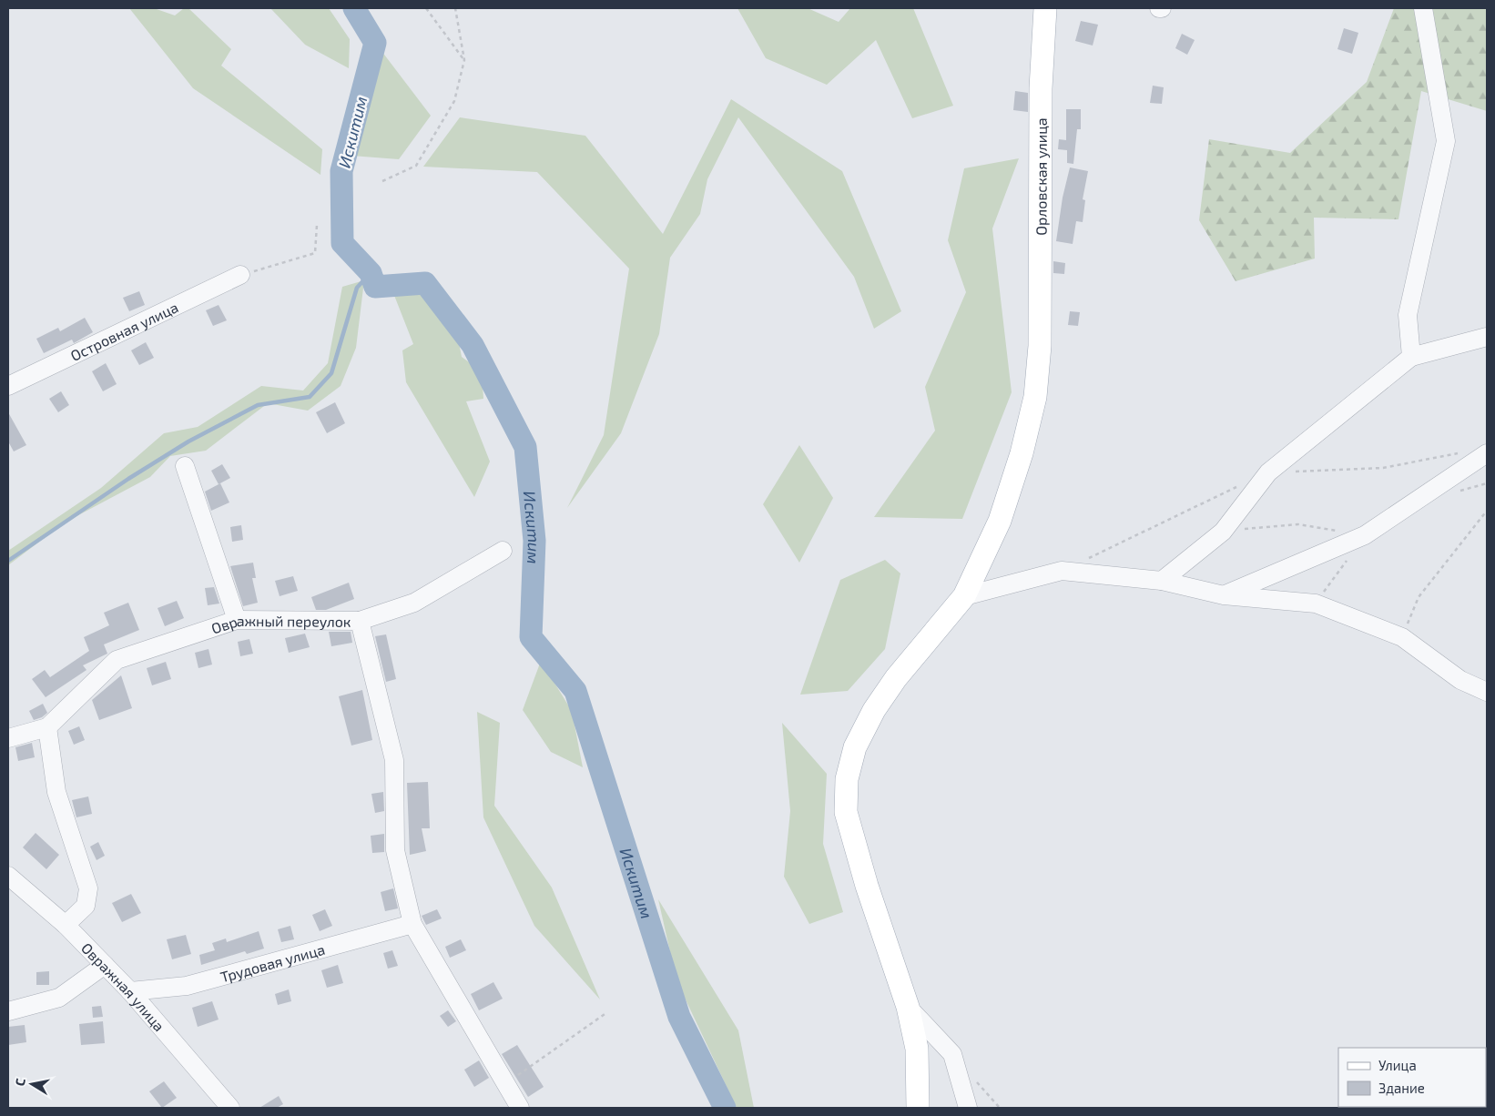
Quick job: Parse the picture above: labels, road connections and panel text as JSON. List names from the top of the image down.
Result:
{
  "streets": {
    "main road": ["Орловская улица"],
    "street": [
      "Островная улица",
      "Овражный переулок",
      "Трудовая улица",
      "Овражная улица"
    ]
  },
  "crossings": [
    ["Овражный переулок", "Трудовая улица"],
    ["Трудовая улица", "Овражная улица"]
  ],
  "water": ["Искитим"],
  "legend": ["Улица", "Здание"],
  "north": "left"
}
